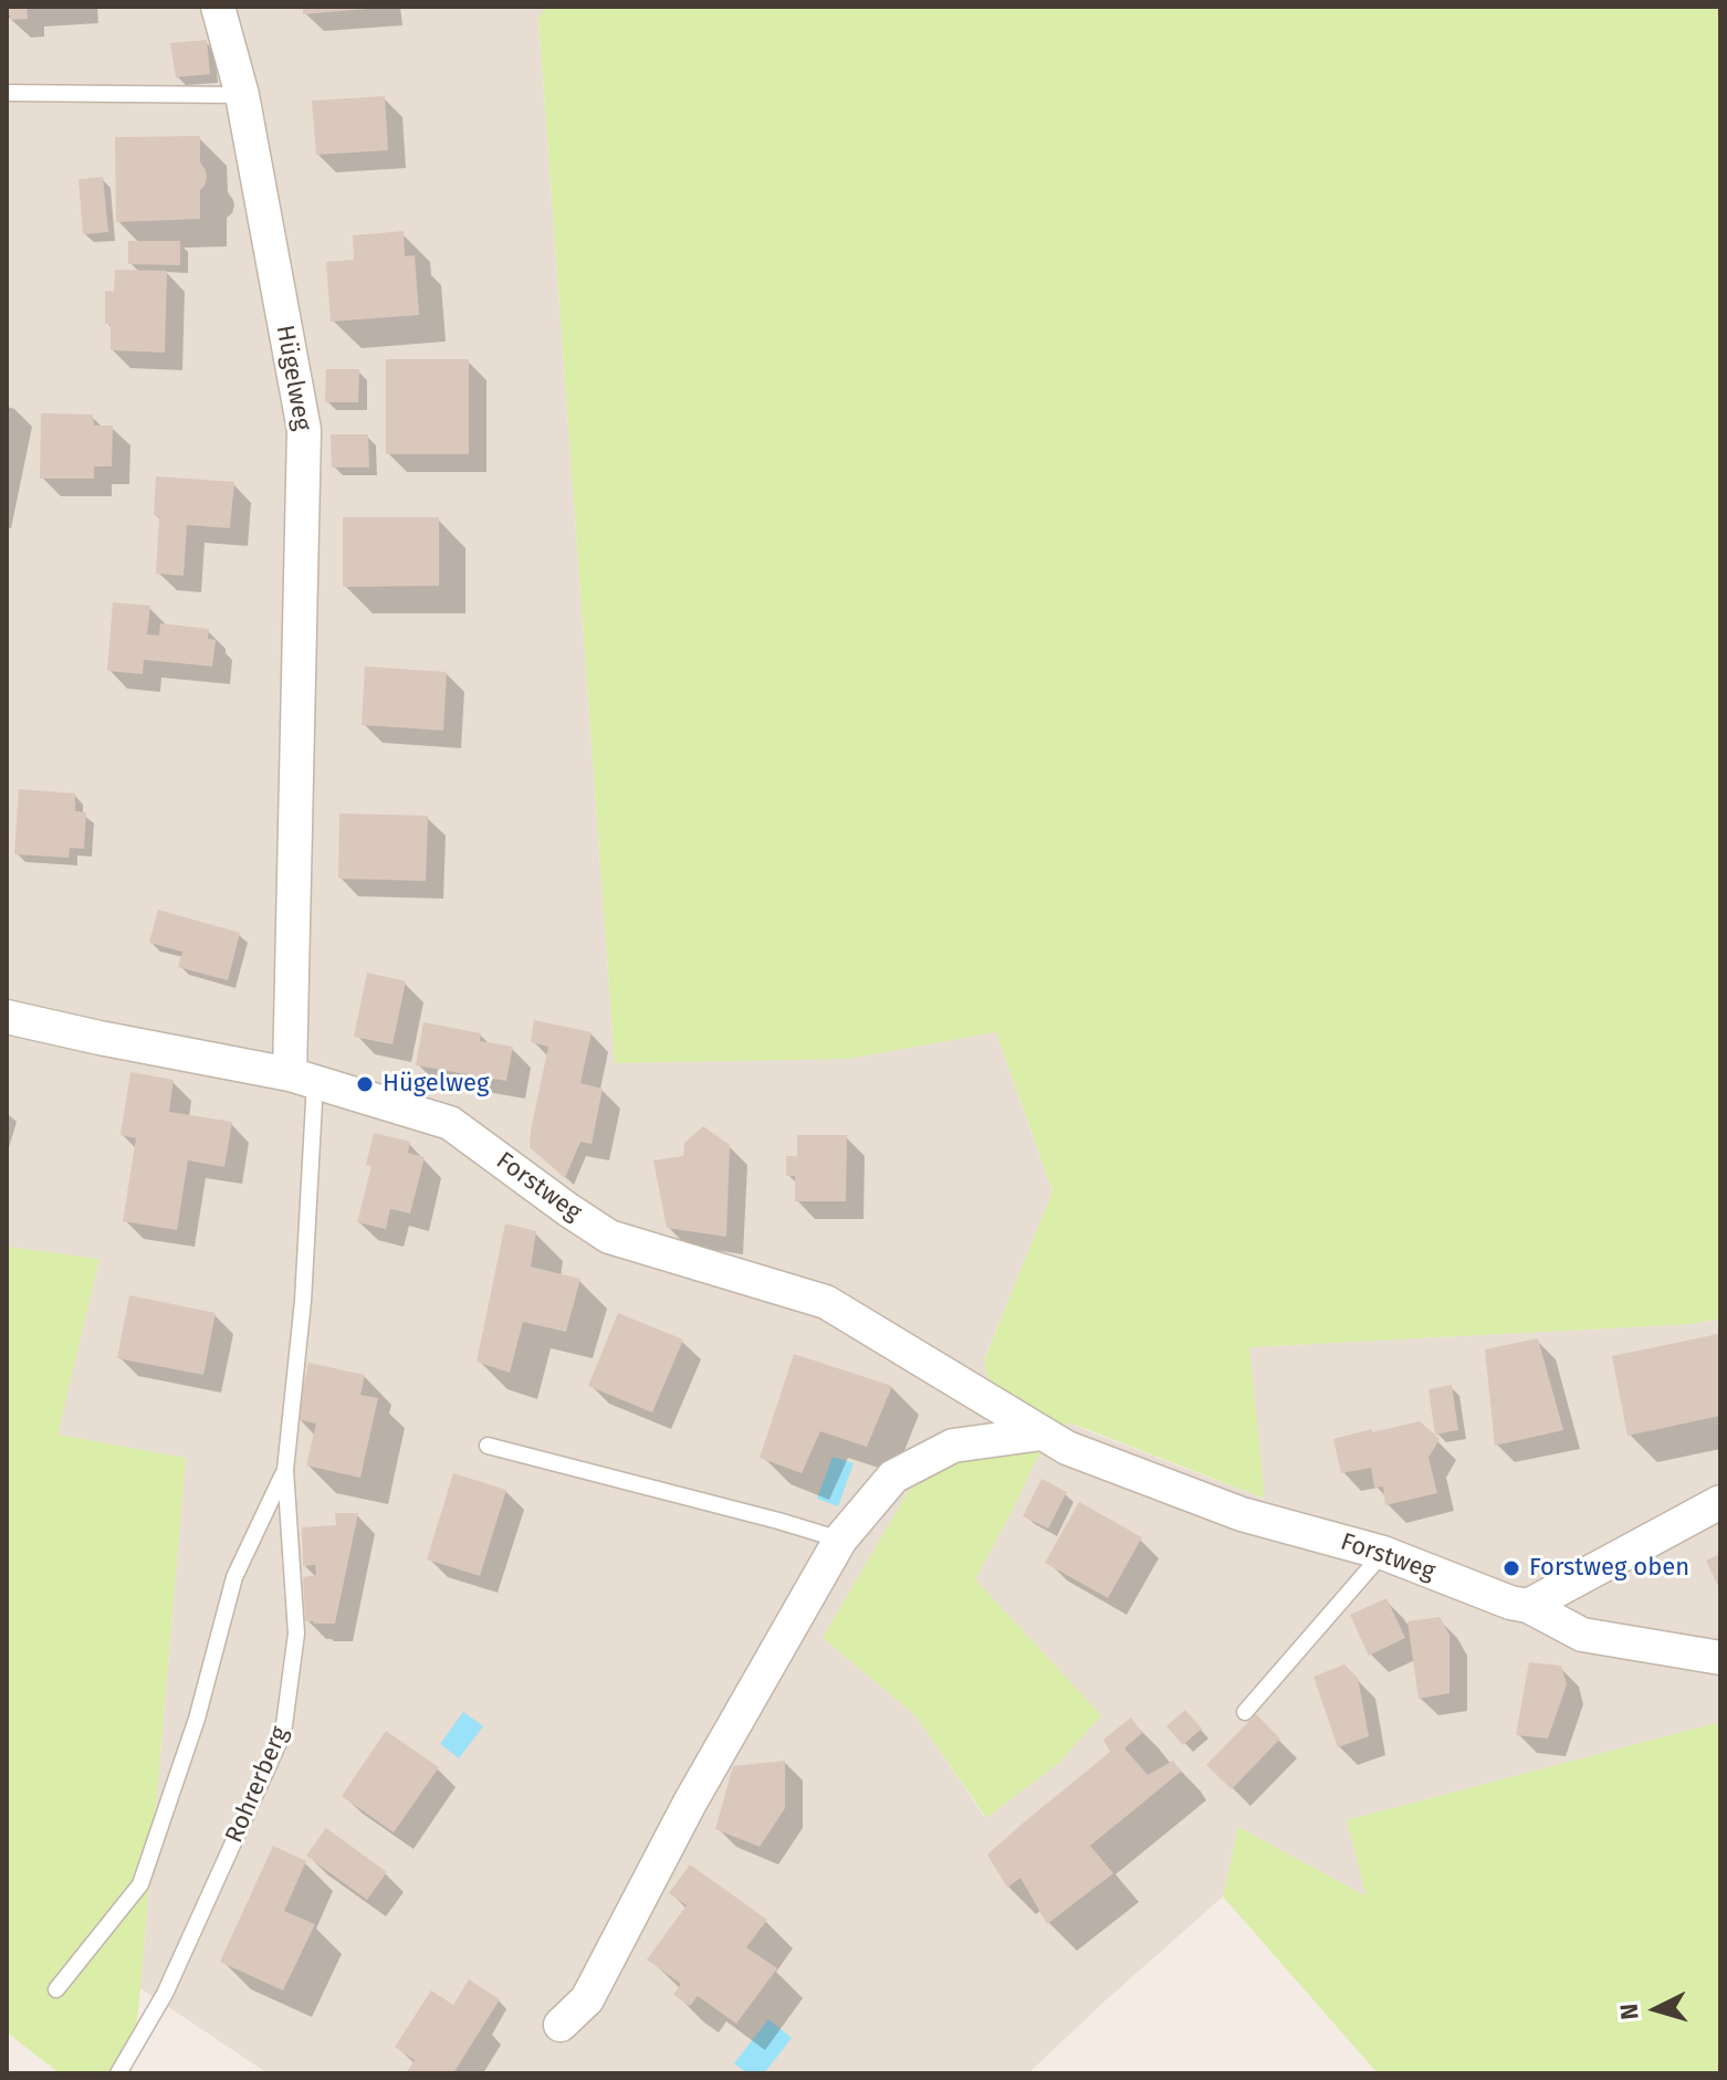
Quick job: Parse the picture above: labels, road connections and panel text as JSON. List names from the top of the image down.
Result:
{
  "streets": {
    "street": ["Hügelweg", "Forstweg"],
    "lane": ["Rohrerberg"]
  },
  "crossings": [
    ["Hügelweg", "Forstweg"],
    ["Hügelweg", "Rohrerberg"],
    ["Forstweg", "Rohrerberg"]
  ],
  "places": ["Hügelweg", "Forstweg oben"],
  "north": "left"
}
